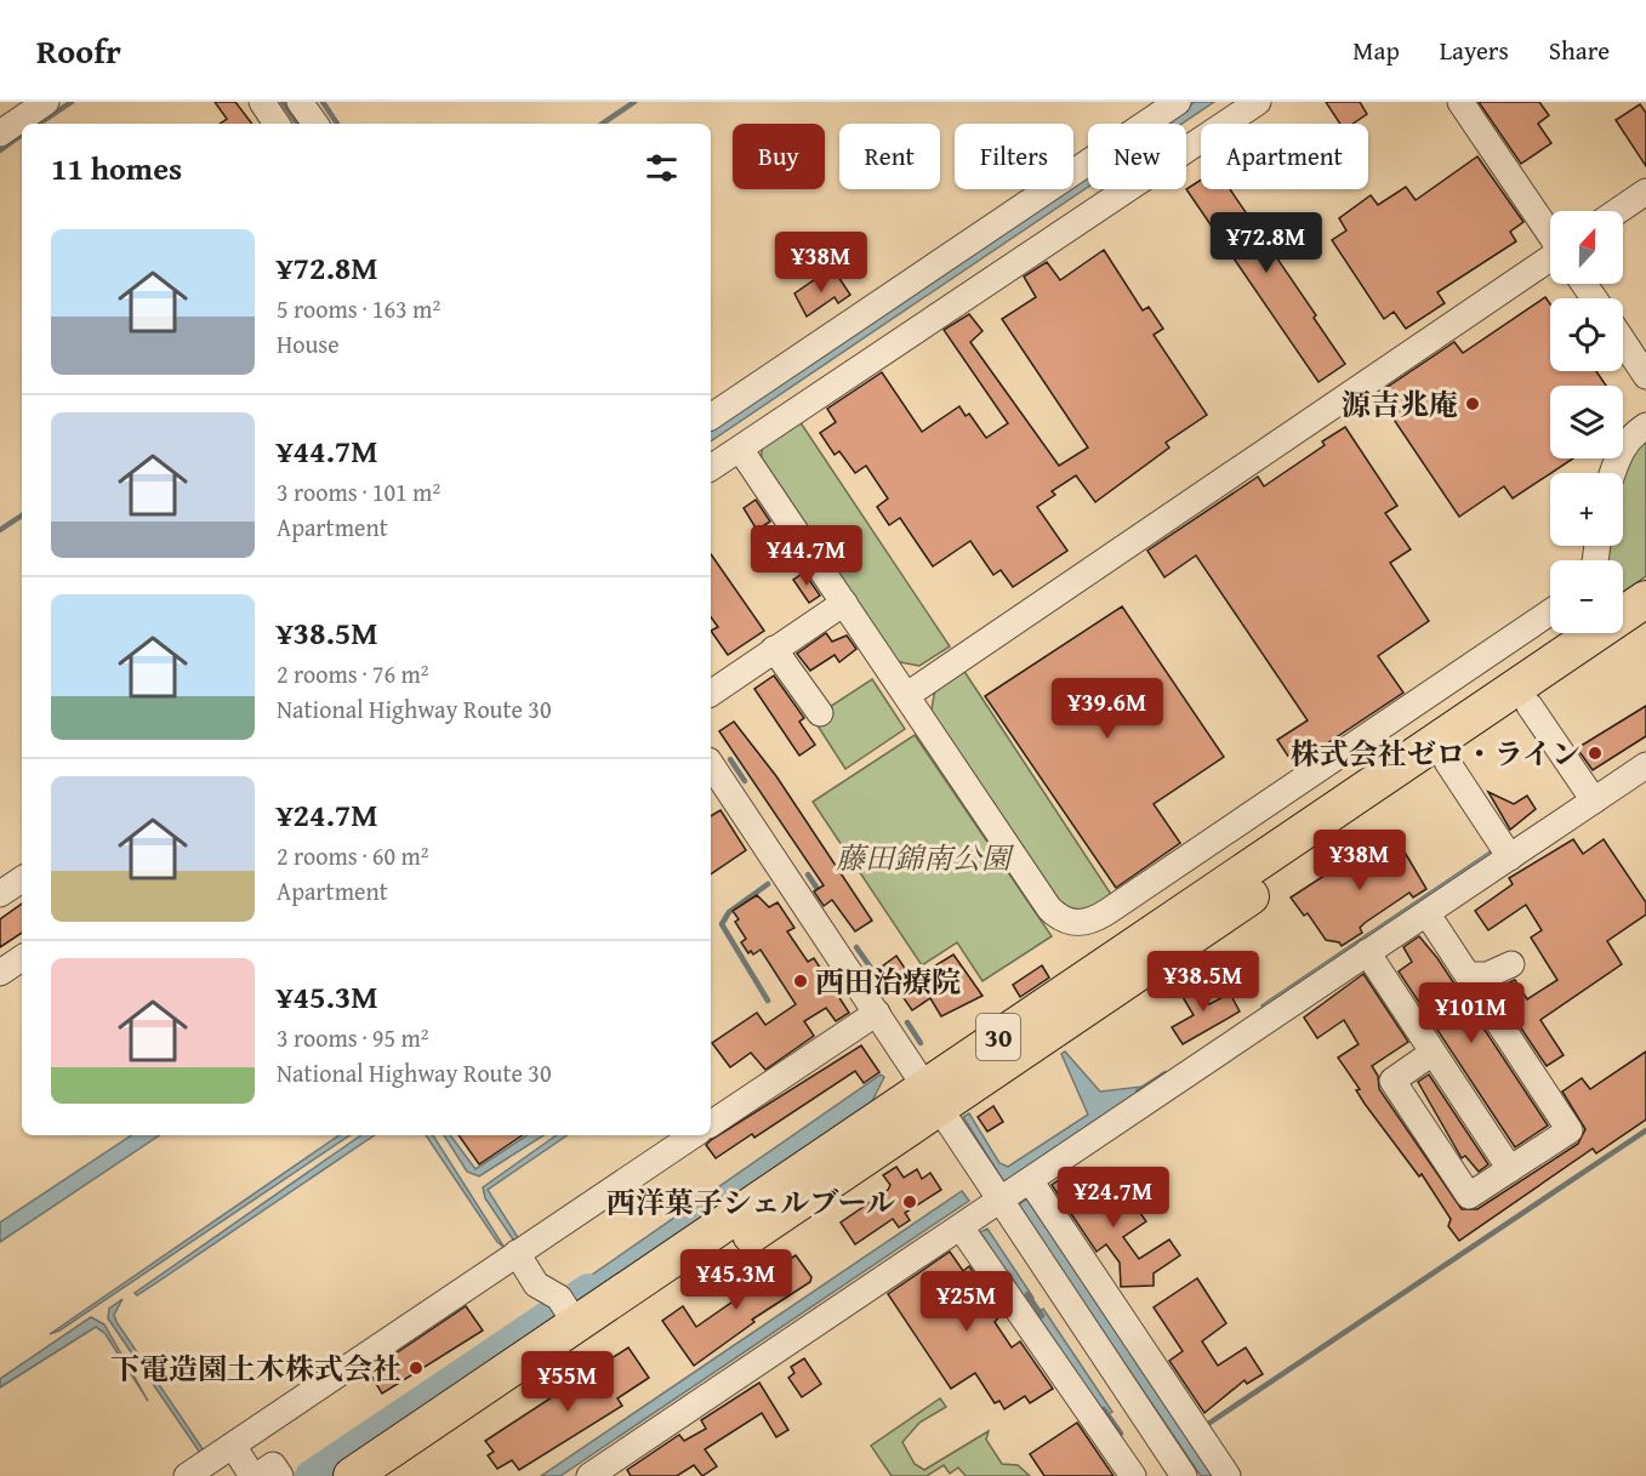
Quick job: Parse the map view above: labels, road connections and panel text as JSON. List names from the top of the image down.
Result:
{
  "streets": {
    "highway": ["30"]
  },
  "parks": ["藤田錦南公園"],
  "places": [
    "源吉兆庵",
    "株式会社ゼロ・ライン",
    "西田治療院",
    "西洋菓子シェルブール",
    "下電造園土木株式会社"
  ],
  "north": "top",
  "page": {
    "header": "Roofr",
    "nav": ["Map", "Layers", "Share"],
    "chip": [
      "Buy",
      "Rent",
      "Filters",
      "New",
      "Apartment"
    ],
    "heading": "11 homes",
    "map_buttons": ["+", "−"],
    "list": [
      {
        "name": "¥72.8M",
        "note": "5 rooms · 163 m² · House"
      },
      {
        "name": "¥44.7M",
        "note": "3 rooms · 101 m² · Apartment"
      },
      {
        "name": "¥38.5M",
        "note": "2 rooms · 76 m² · National Highway Route 30"
      },
      {
        "name": "¥24.7M",
        "note": "2 rooms · 60 m² · Apartment"
      },
      {
        "name": "¥45.3M",
        "note": "3 rooms · 95 m² · National Highway Route 30"
      }
    ],
    "price": [
      "¥72.8M",
      "¥38M",
      "¥44.7M",
      "¥39.6M",
      "¥38M",
      "¥38.5M",
      "¥101M",
      "¥24.7M",
      "¥45.3M",
      "¥25M",
      "¥55M"
    ]
  }
}
